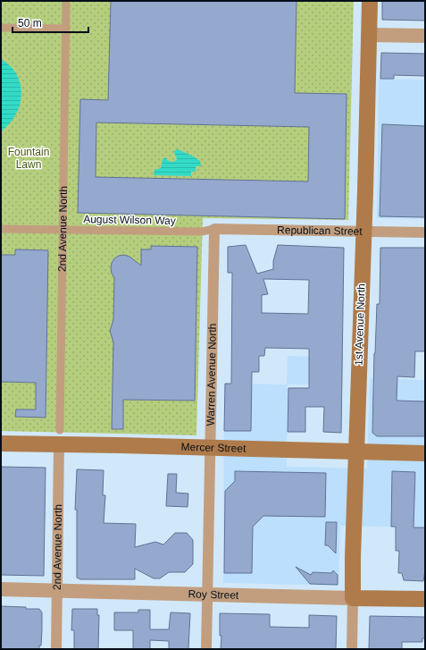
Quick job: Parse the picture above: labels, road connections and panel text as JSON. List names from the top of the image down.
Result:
{
  "streets": {
    "main road": ["1st Avenue North", "Mercer Street", "Roy Street"],
    "street": [
      "August Wilson Way",
      "2nd Avenue North",
      "Republican Street",
      "Warren Avenue North"
    ]
  },
  "crossings": [
    ["August Wilson Way", "2nd Avenue North"],
    ["August Wilson Way", "Republican Street"],
    ["August Wilson Way", "Warren Avenue North"],
    ["2nd Avenue North", "Mercer Street"],
    ["2nd Avenue North", "Roy Street"],
    ["Republican Street", "1st Avenue North"],
    ["Republican Street", "Warren Avenue North"],
    ["1st Avenue North", "Mercer Street"],
    ["1st Avenue North", "Roy Street"],
    ["Warren Avenue North", "Mercer Street"],
    ["Warren Avenue North", "Roy Street"]
  ],
  "parks": ["Fountain Lawn"],
  "scale_bar": "50 m"
}
